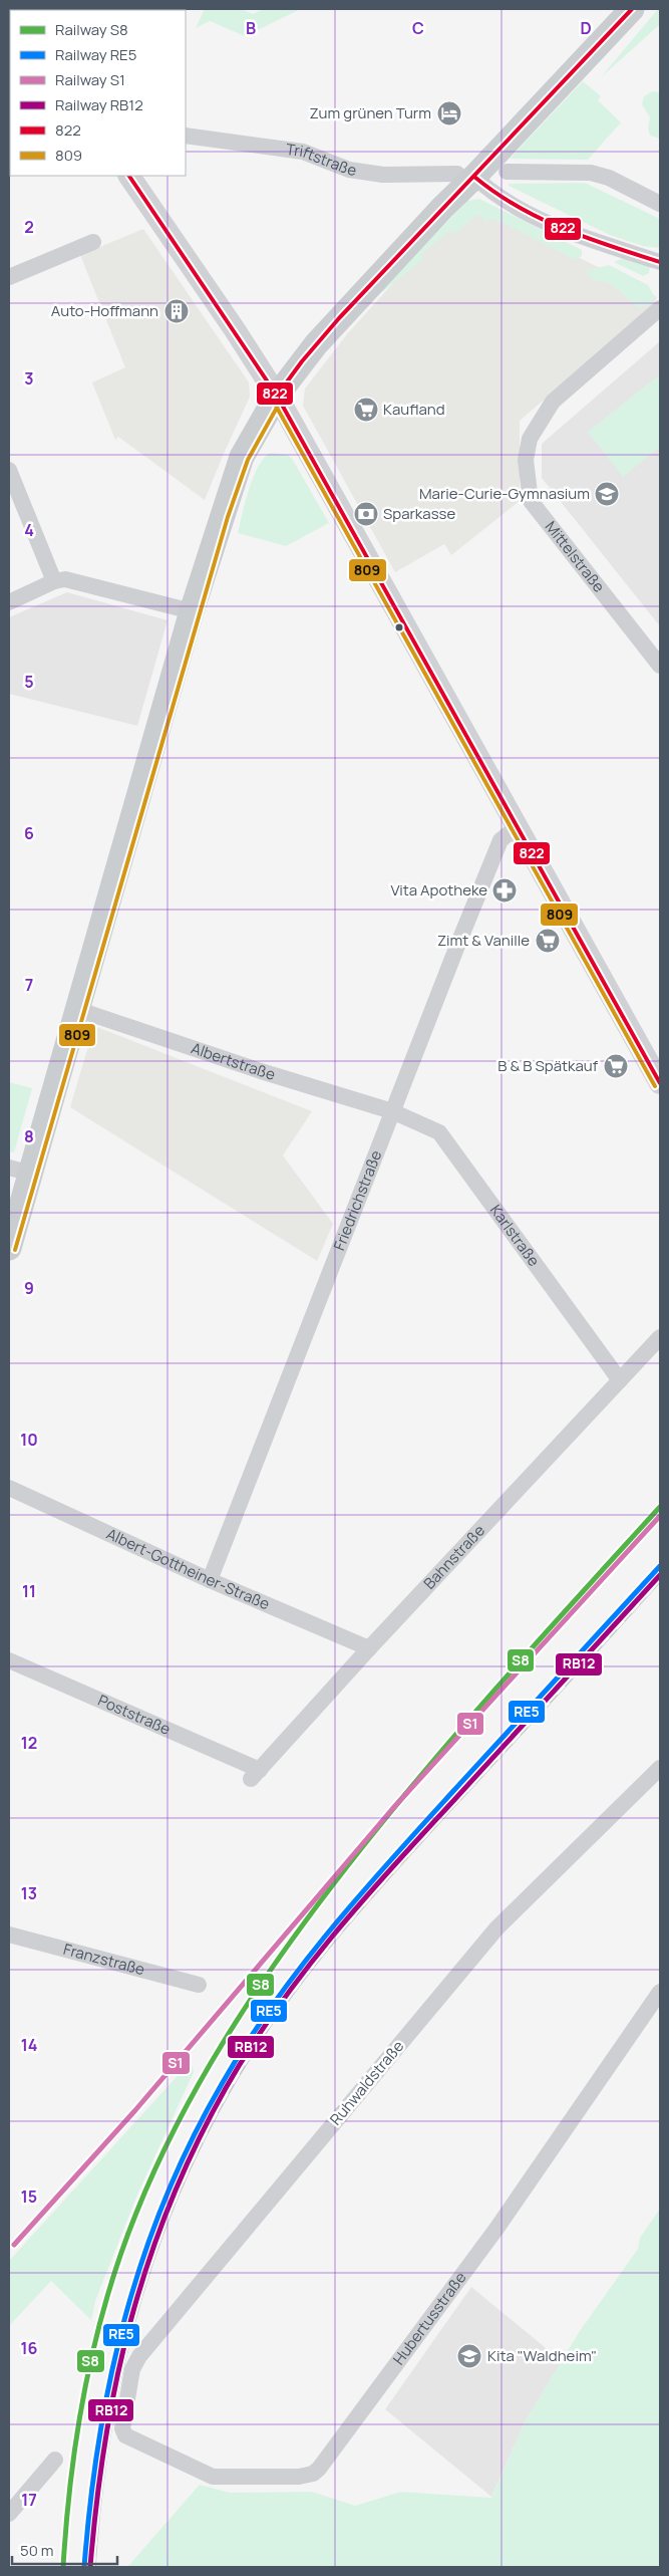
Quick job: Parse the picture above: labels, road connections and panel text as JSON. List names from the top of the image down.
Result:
{
  "streets": {
    "street": [
      "Triftstraße",
      "Mittelstraße",
      "Albertstraße",
      "Friedrichstraße",
      "Karlstraße",
      "Bahnstraße",
      "Albert-Gottheiner-Straße",
      "Poststraße",
      "Franzstraße",
      "Ruhwaldstraße",
      "Hubertusstraße"
    ]
  },
  "crossings": [
    ["Albertstraße", "Friedrichstraße"],
    ["Albertstraße", "Karlstraße"],
    ["Friedrichstraße", "Karlstraße"],
    ["Friedrichstraße", "Albert-Gottheiner-Straße"],
    ["Karlstraße", "Bahnstraße"],
    ["Bahnstraße", "Albert-Gottheiner-Straße"],
    ["Bahnstraße", "Poststraße"],
    ["Ruhwaldstraße", "Hubertusstraße"]
  ],
  "places": {
    "hotel": ["Zum grünen Turm"],
    "building": ["Auto-Hoffmann"],
    "supermarket": ["Kaufland", "Zimt & Vanille", "B & B Spätkauf"],
    "school or university": ["Marie-Curie-Gymnasium", "Kita \"Waldheim\""],
    "bank": ["Sparkasse"],
    "pharmacy": ["Vita Apotheke"]
  },
  "lines": [
    "transit line 822",
    "transit line 809",
    "rail line S8",
    "rail line S1",
    "rail line RE5",
    "rail line RB12"
  ],
  "legend": [
    "Railway S8",
    "Railway RE5",
    "Railway S1",
    "Railway RB12",
    "822",
    "809"
  ],
  "scale_bar": "50 m",
  "grid": {
    "columns": ["B", "C", "D"],
    "rows": [
      "2",
      "3",
      "4",
      "5",
      "6",
      "7",
      "8",
      "9",
      "10",
      "11",
      "12",
      "13",
      "14",
      "15",
      "16",
      "17"
    ]
  }
}
